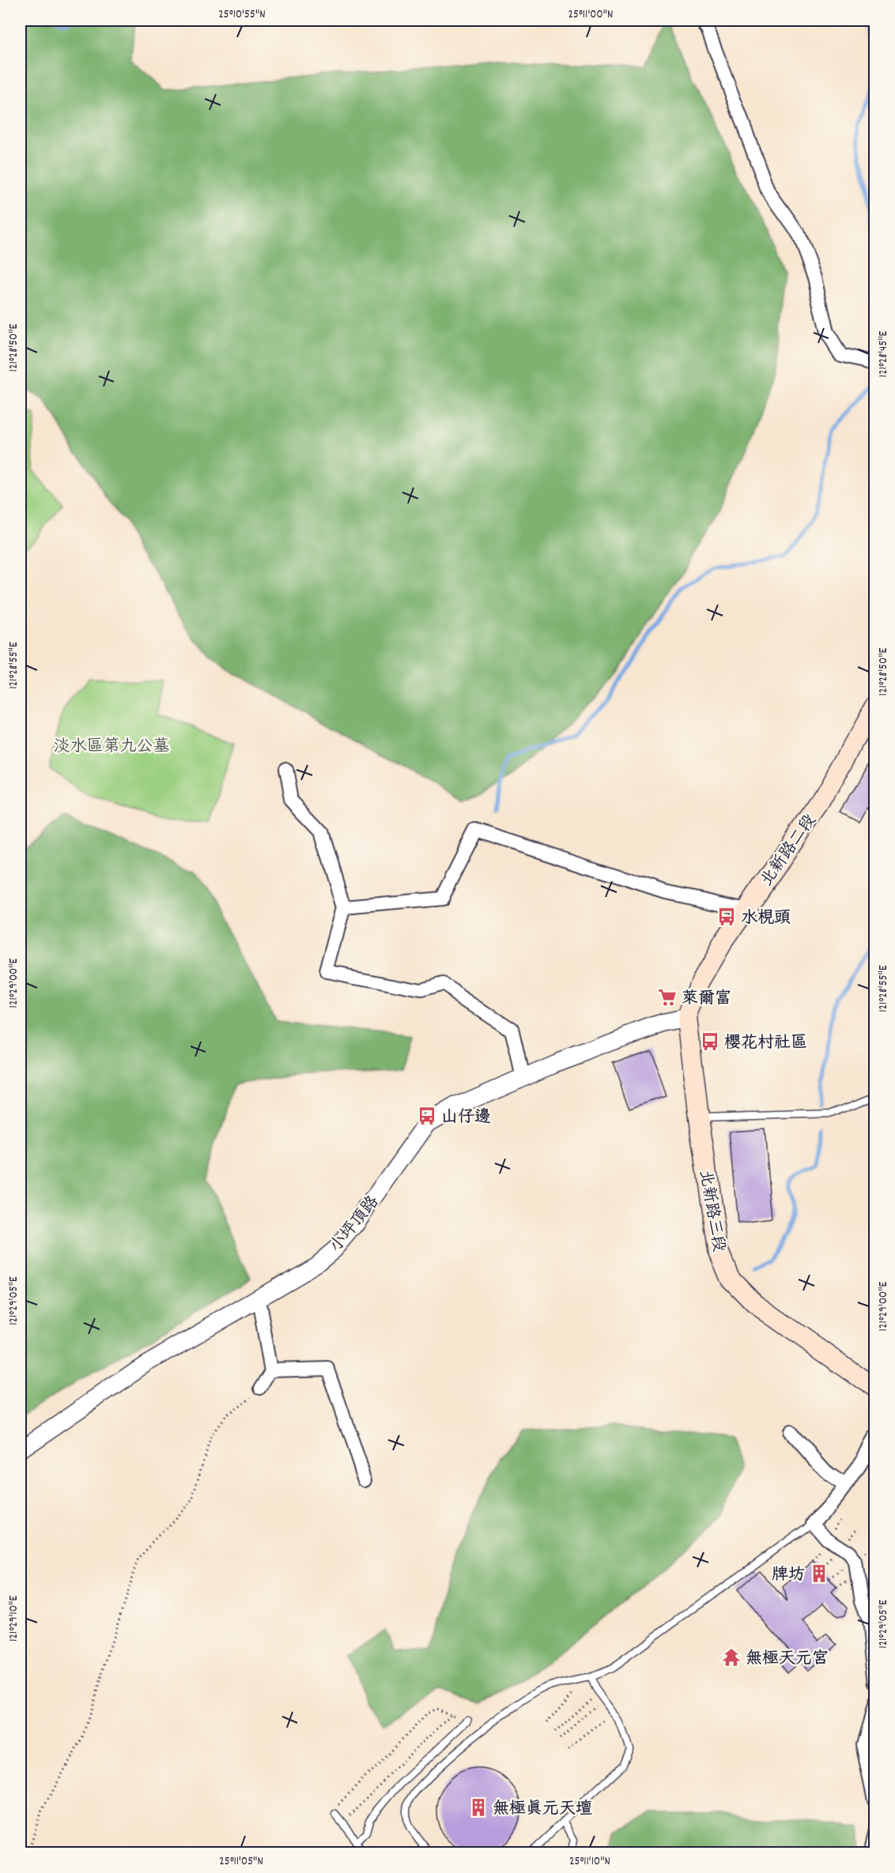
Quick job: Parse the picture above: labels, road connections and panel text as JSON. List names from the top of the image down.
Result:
{
  "streets": {
    "main road": ["北新路二段", "北新路三段"],
    "street": ["小坪頂路"]
  },
  "crossings": [
    ["北新路二段", "北新路三段"],
    ["北新路二段", "小坪頂路"],
    ["北新路三段", "小坪頂路"]
  ],
  "parks": ["淡水區第九公墓"],
  "places": {
    "bus stop": ["水梘頭", "櫻花村社區", "山仔邊"],
    "supermarket": ["萊爾富"],
    "building": ["牌坊", "無極真元天壇"],
    "temple": ["無極天元宮"]
  },
  "coordinates": [
    "25°10'55\"N",
    "25°11'00\"N",
    "121°28'50\"E",
    "121°28'45\"E",
    "121°28'55\"E",
    "121°29'00\"E",
    "121°29'05\"E",
    "121°29'10\"E",
    "25°11'05\"N",
    "25°11'10\"N"
  ]
}
